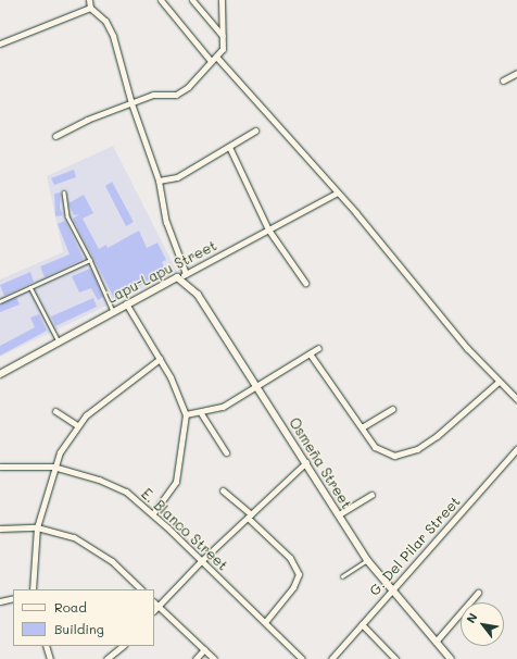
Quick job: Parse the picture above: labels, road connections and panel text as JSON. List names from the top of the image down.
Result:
{
  "streets": {
    "street": [
      "Lapu-Lapu Street",
      "Osmeña Street",
      "E. Blanco Street",
      "G. Del Pilar Street"
    ]
  },
  "crossings": [
    ["Lapu-Lapu Street", "Osmeña Street"],
    ["Osmeña Street", "G. Del Pilar Street"]
  ],
  "legend": ["Road", "Building"],
  "north": "top left"
}
